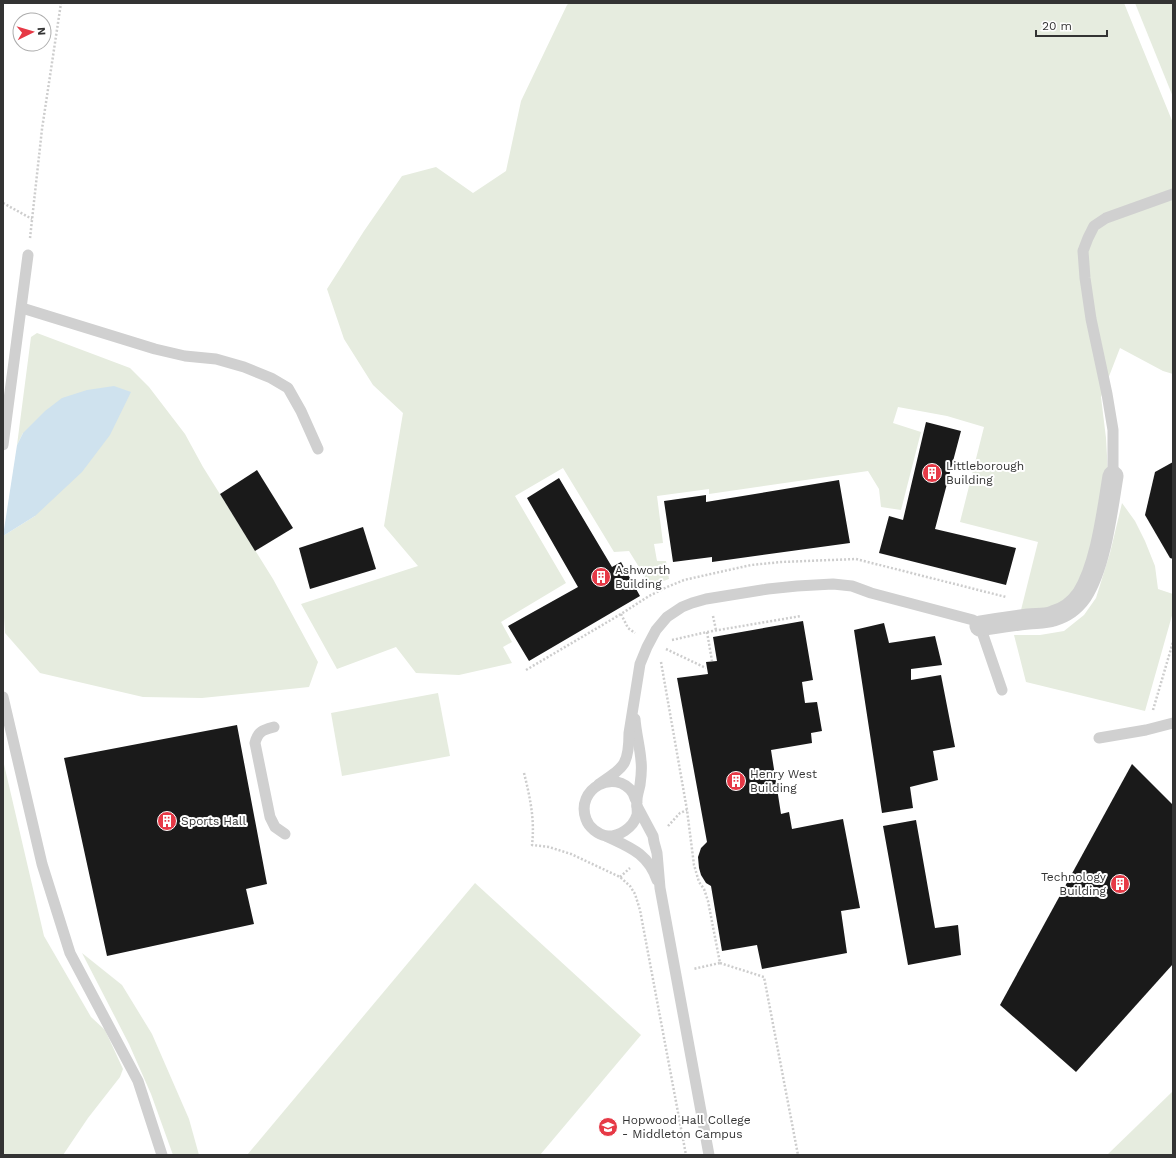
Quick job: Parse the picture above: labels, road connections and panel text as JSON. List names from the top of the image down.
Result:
{
  "places": {
    "building": [
      "Littleborough Building",
      "Ashworth Building",
      "Henry West Building",
      "Sports Hall",
      "Technology Building"
    ],
    "school or university": ["Hopwood Hall College - Middleton Campus"]
  },
  "scale_bar": "20 m",
  "north": "right"
}
